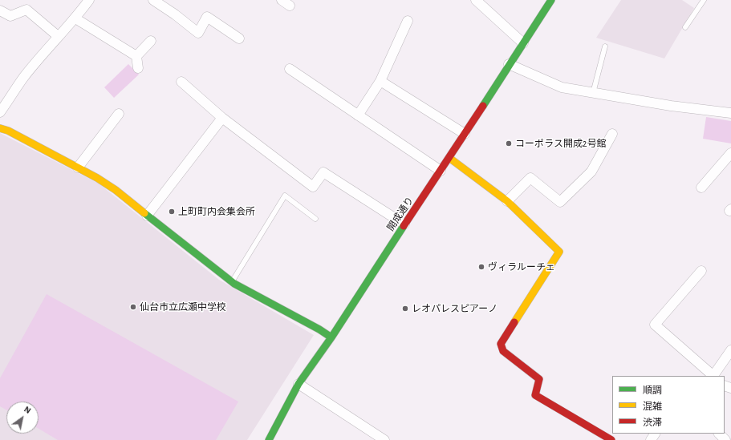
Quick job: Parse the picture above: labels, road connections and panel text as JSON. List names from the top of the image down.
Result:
{
  "streets": {
    "street": ["開成通り"]
  },
  "places": [
    "コーポラス開成2号館",
    "上町町内会集会所",
    "ヴィラルーチェ",
    "仙台市立広瀬中学校",
    "レオパレスピアーノ"
  ],
  "legend": ["順調", "混雑", "渋滞"],
  "north": "top right"
}
